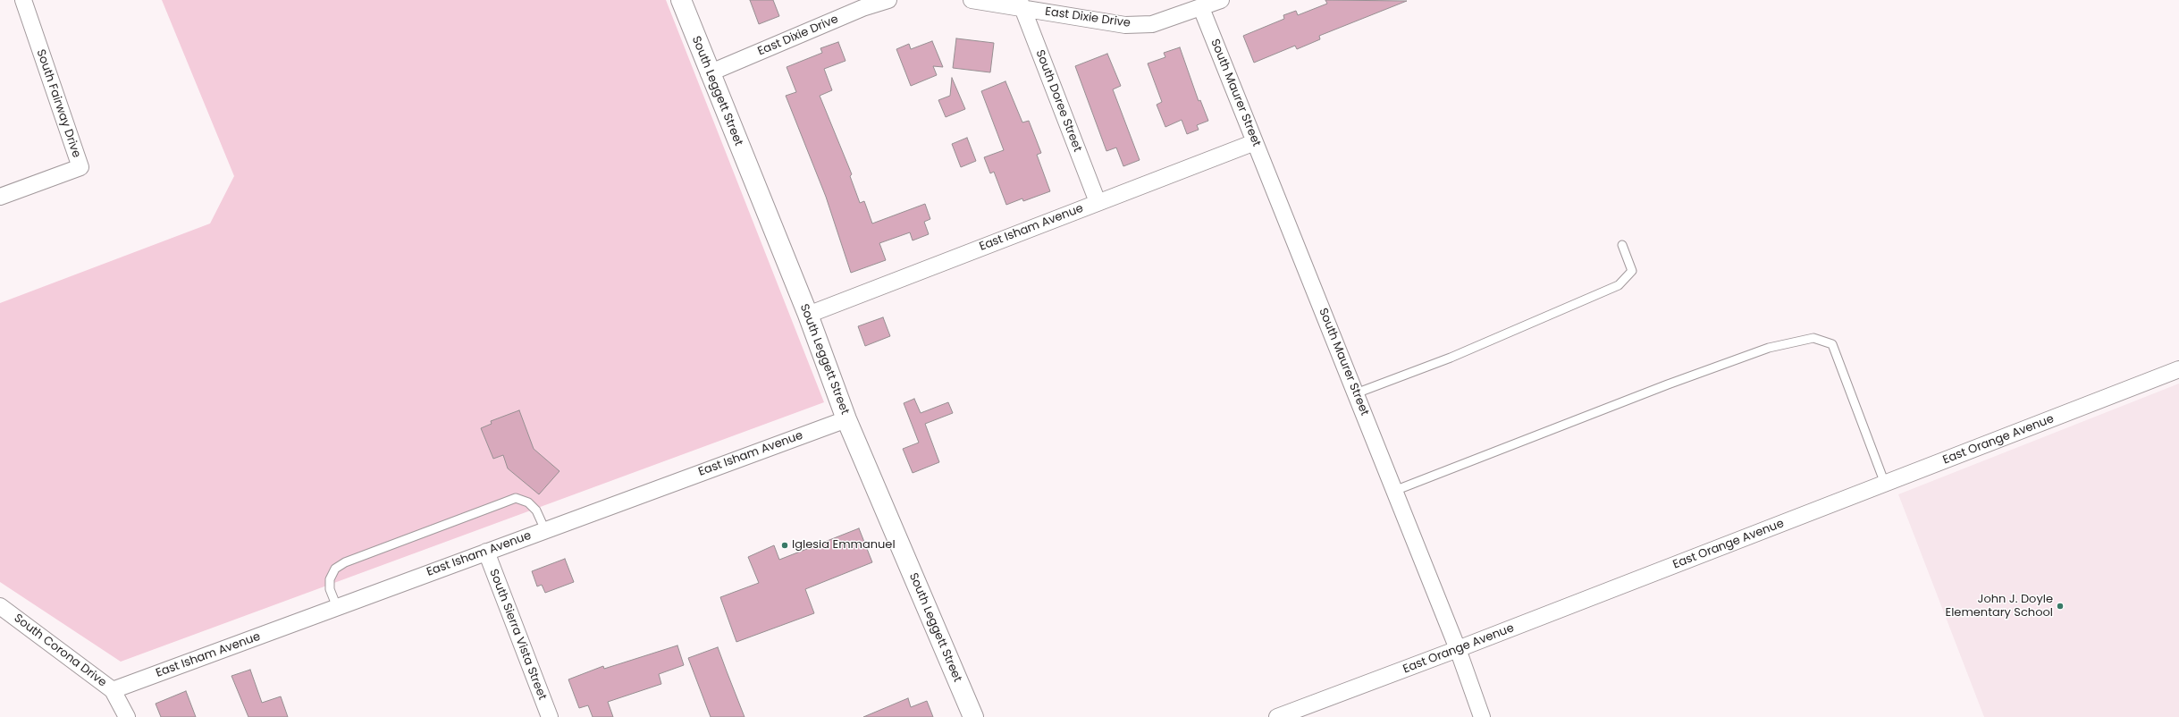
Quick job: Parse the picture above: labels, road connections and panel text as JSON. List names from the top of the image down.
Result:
{
  "streets": {
    "street": [
      "East Dixie Drive",
      "South Leggett Street",
      "South Maurer Street",
      "South Doree Street",
      "South Fairway Drive",
      "East Isham Avenue",
      "East Orange Avenue",
      "South Sierra Vista Street",
      "South Corona Drive"
    ]
  },
  "crossings": [
    ["East Dixie Drive", "South Leggett Street"],
    ["East Dixie Drive", "South Maurer Street"],
    ["East Dixie Drive", "South Doree Street"],
    ["South Leggett Street", "East Isham Avenue"],
    ["South Maurer Street", "East Isham Avenue"],
    ["South Maurer Street", "East Orange Avenue"],
    ["South Doree Street", "East Isham Avenue"],
    ["East Isham Avenue", "South Sierra Vista Street"],
    ["East Isham Avenue", "South Corona Drive"]
  ],
  "places": ["Iglesia Emmanuel", "John J. Doyle Elementary School"]
}
